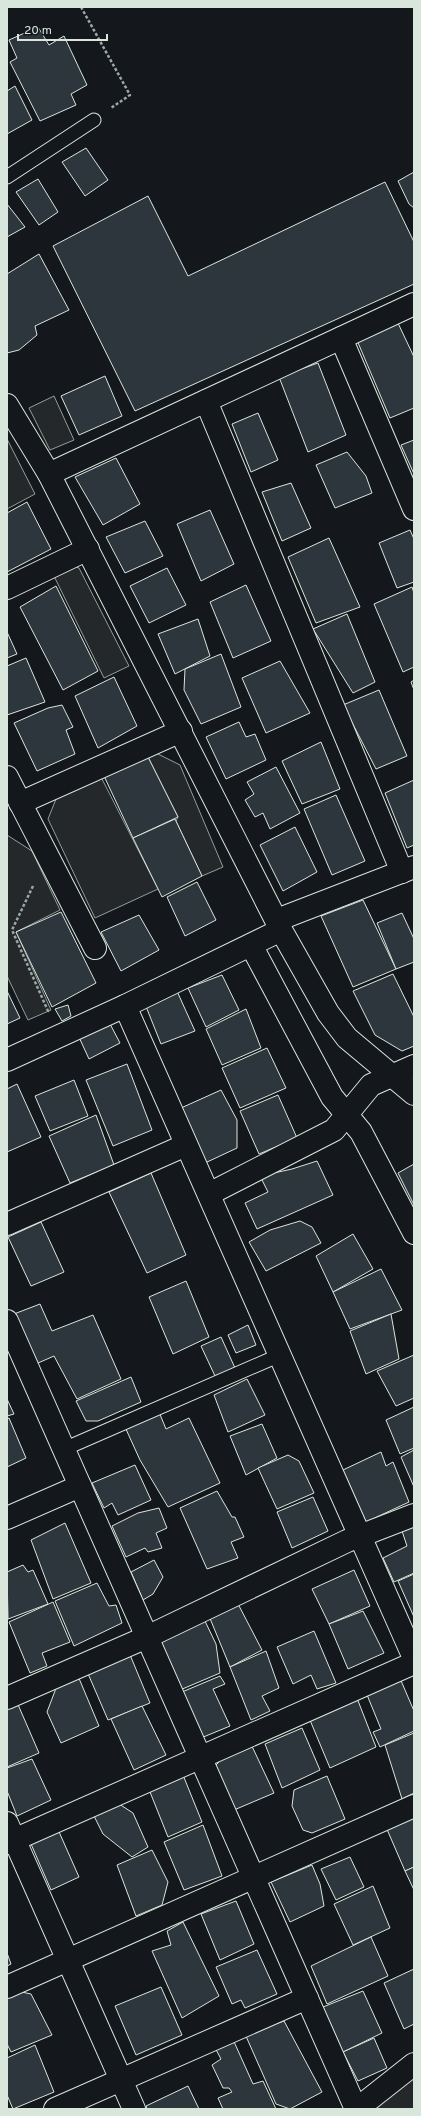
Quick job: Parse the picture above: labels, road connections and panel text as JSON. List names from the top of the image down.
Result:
{
  "scale_bar": "20 m"
}
